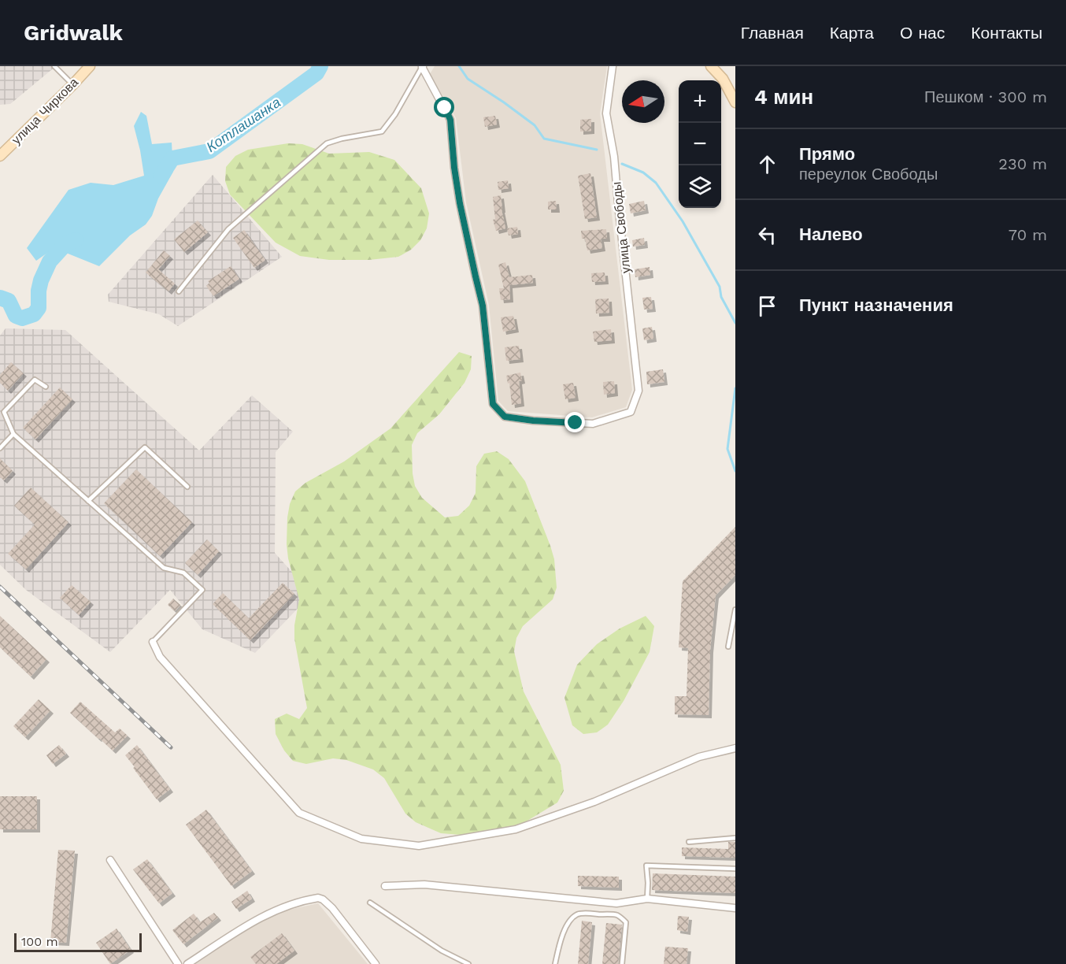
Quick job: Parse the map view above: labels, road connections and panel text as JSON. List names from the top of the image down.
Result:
{
  "streets": {
    "main road": ["улица Чиркова"],
    "street": ["улица Свободы"]
  },
  "water": ["Котлашанка"],
  "scale_bar": "100 m",
  "north": "left",
  "page": {
    "header": "Gridwalk",
    "nav": [
      "Главная",
      "Карта",
      "О нас",
      "Контакты"
    ],
    "heading": ["4 мин", "Пешком · 300 m"],
    "map_buttons": ["+", "−"],
    "list": [
      ["Прямо", "переулок Свободы", "230 m"],
      ["Налево", "70 m"],
      "Пункт назначения"
    ],
    "scale": "100 m"
  }
}
